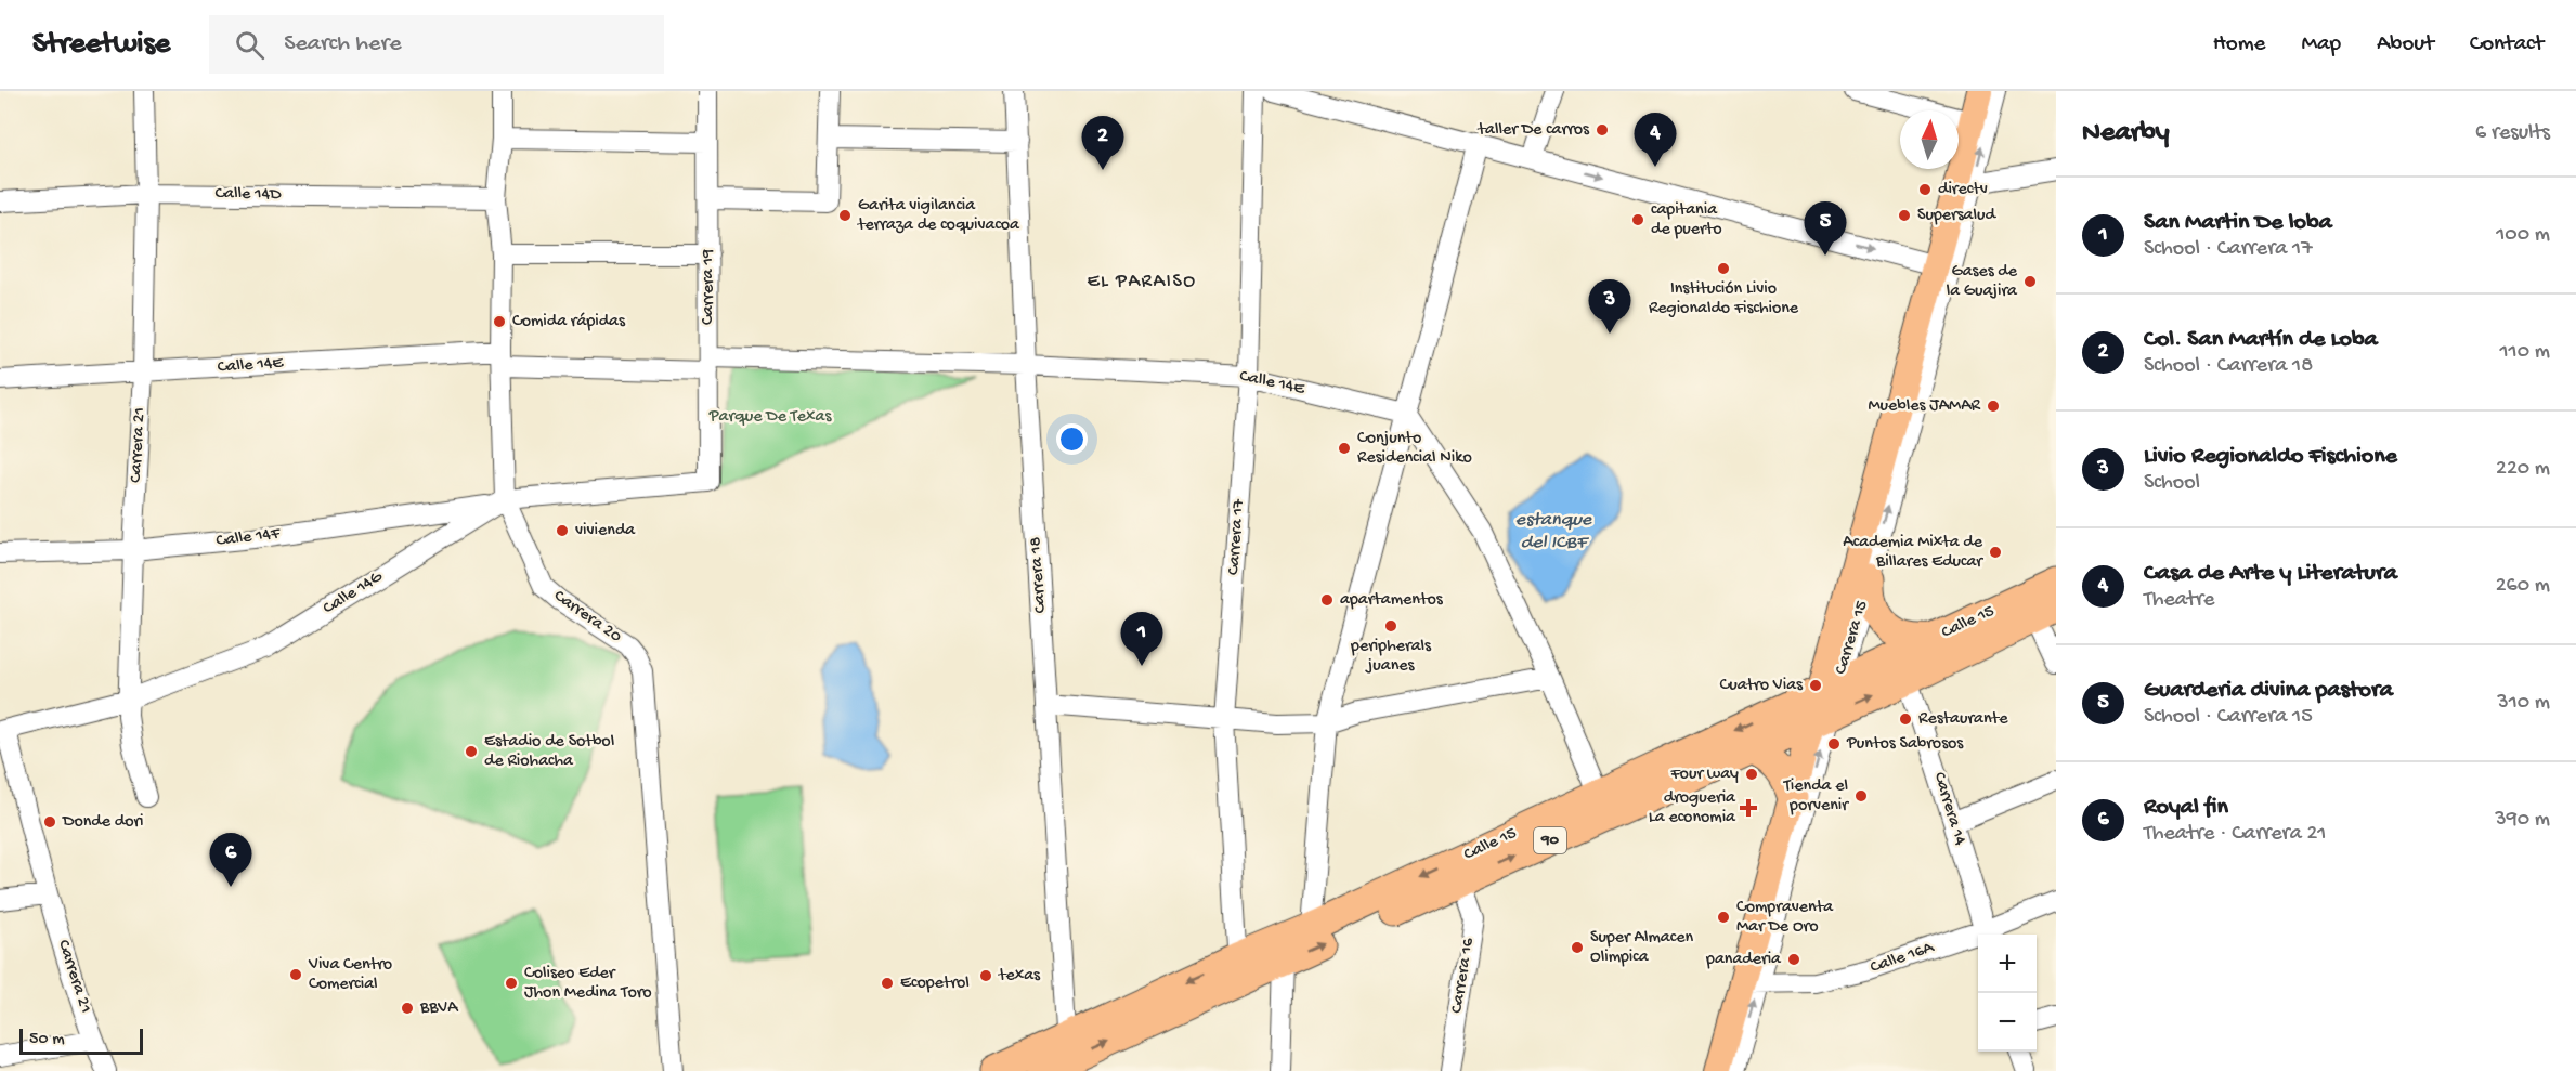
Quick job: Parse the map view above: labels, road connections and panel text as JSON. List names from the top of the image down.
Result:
{
  "streets": {
    "highway": ["Calle 15", "90"],
    "main road": ["Carrera 15"],
    "street": [
      "Calle 14D",
      "Carrera 19",
      "Calle 14E",
      "Carrera 21",
      "Carrera 17",
      "Calle 14F",
      "Carrera 18",
      "Calle 14G",
      "Carrera 20",
      "Carrera 14",
      "Calle 16A",
      "Carrera 16"
    ]
  },
  "crossings": [
    ["Calle 14D", "Carrera 21"],
    ["Calle 14D", "Carrera 20"],
    ["Carrera 19", "Calle 14E"],
    ["Carrera 19", "Calle 14G"],
    ["Calle 14E", "Carrera 21"],
    ["Calle 14E", "Carrera 17"],
    ["Calle 14E", "Carrera 18"],
    ["Calle 14E", "Carrera 20"],
    ["Carrera 21", "Calle 14F"],
    ["Carrera 21", "Calle 14G"],
    ["Carrera 17", "Calle 15"],
    ["Calle 14F", "Calle 14G"],
    ["Calle 14F", "Carrera 20"],
    ["Carrera 18", "Calle 15"],
    ["Calle 14G", "Carrera 20"],
    ["Calle 15", "Carrera 15"],
    ["Calle 15", "Carrera 14"],
    ["Calle 15", "Carrera 16"],
    ["Carrera 15", "Calle 16A"],
    ["Carrera 14", "Calle 16A"]
  ],
  "districts": ["EL PARAISO"],
  "water": ["estanque del ICBF"],
  "parks": ["Parque De Texas"],
  "places": {
    "other": [
      "taller De carros",
      "directv",
      "Garita vigilancia terraza de coquivacoa",
      "Supersalud",
      "capitania de puerto",
      "Institución Livio Regionaldo Fischione",
      "Gases de la Guajira",
      "Comida rápidas",
      "Muebles JAMAR",
      "Conjunto Residencial Niko",
      "vivienda",
      "Academia Mixta de Billares Educar",
      "apartamentos",
      "peripherals juanes",
      "Cuatro Vias",
      "Restaurante",
      "Puntos Sabrosos",
      "Estadio de Sotbol de Riohacha",
      "Four way",
      "Tienda el porvenir",
      "Donde dori",
      "Compraventa Mar De Oro",
      "Super Almacen Olimpica",
      "panaderia",
      "Viva Centro Comercial",
      "texas",
      "Coliseo Eder Jhon Medina Toro",
      "Ecopetrol",
      "BBVA"
    ],
    "health": ["drogueria La economia"]
  },
  "scale_bar": "50 m",
  "north": "top",
  "page": {
    "header": "Streetwise",
    "search": "Search here",
    "nav": [
      "Home",
      "Map",
      "About",
      "Contact"
    ],
    "heading": ["Nearby", "6 results"],
    "pins": [
      "4",
      "2",
      "5",
      "3",
      "1",
      "6"
    ],
    "list": [
      {
        "mark": "1",
        "name": "San Martin De loba",
        "note": "School · Carrera 17",
        "value": "100 m"
      },
      {
        "mark": "2",
        "name": "Col. San Martín de Loba",
        "note": "School · Carrera 18",
        "value": "110 m"
      },
      {
        "mark": "3",
        "name": "Livio Regionaldo Fischione",
        "note": "School",
        "value": "220 m"
      },
      {
        "mark": "4",
        "name": "Casa de Arte y Literatura",
        "note": "Theatre",
        "value": "260 m"
      },
      {
        "mark": "5",
        "name": "Guarderia divina pastora",
        "note": "School · Carrera 15",
        "value": "310 m"
      },
      {
        "mark": "6",
        "name": "Royal fin",
        "note": "Theatre · Carrera 21",
        "value": "390 m"
      }
    ],
    "map_buttons": ["+", "−"],
    "scale": "50 m"
  }
}
